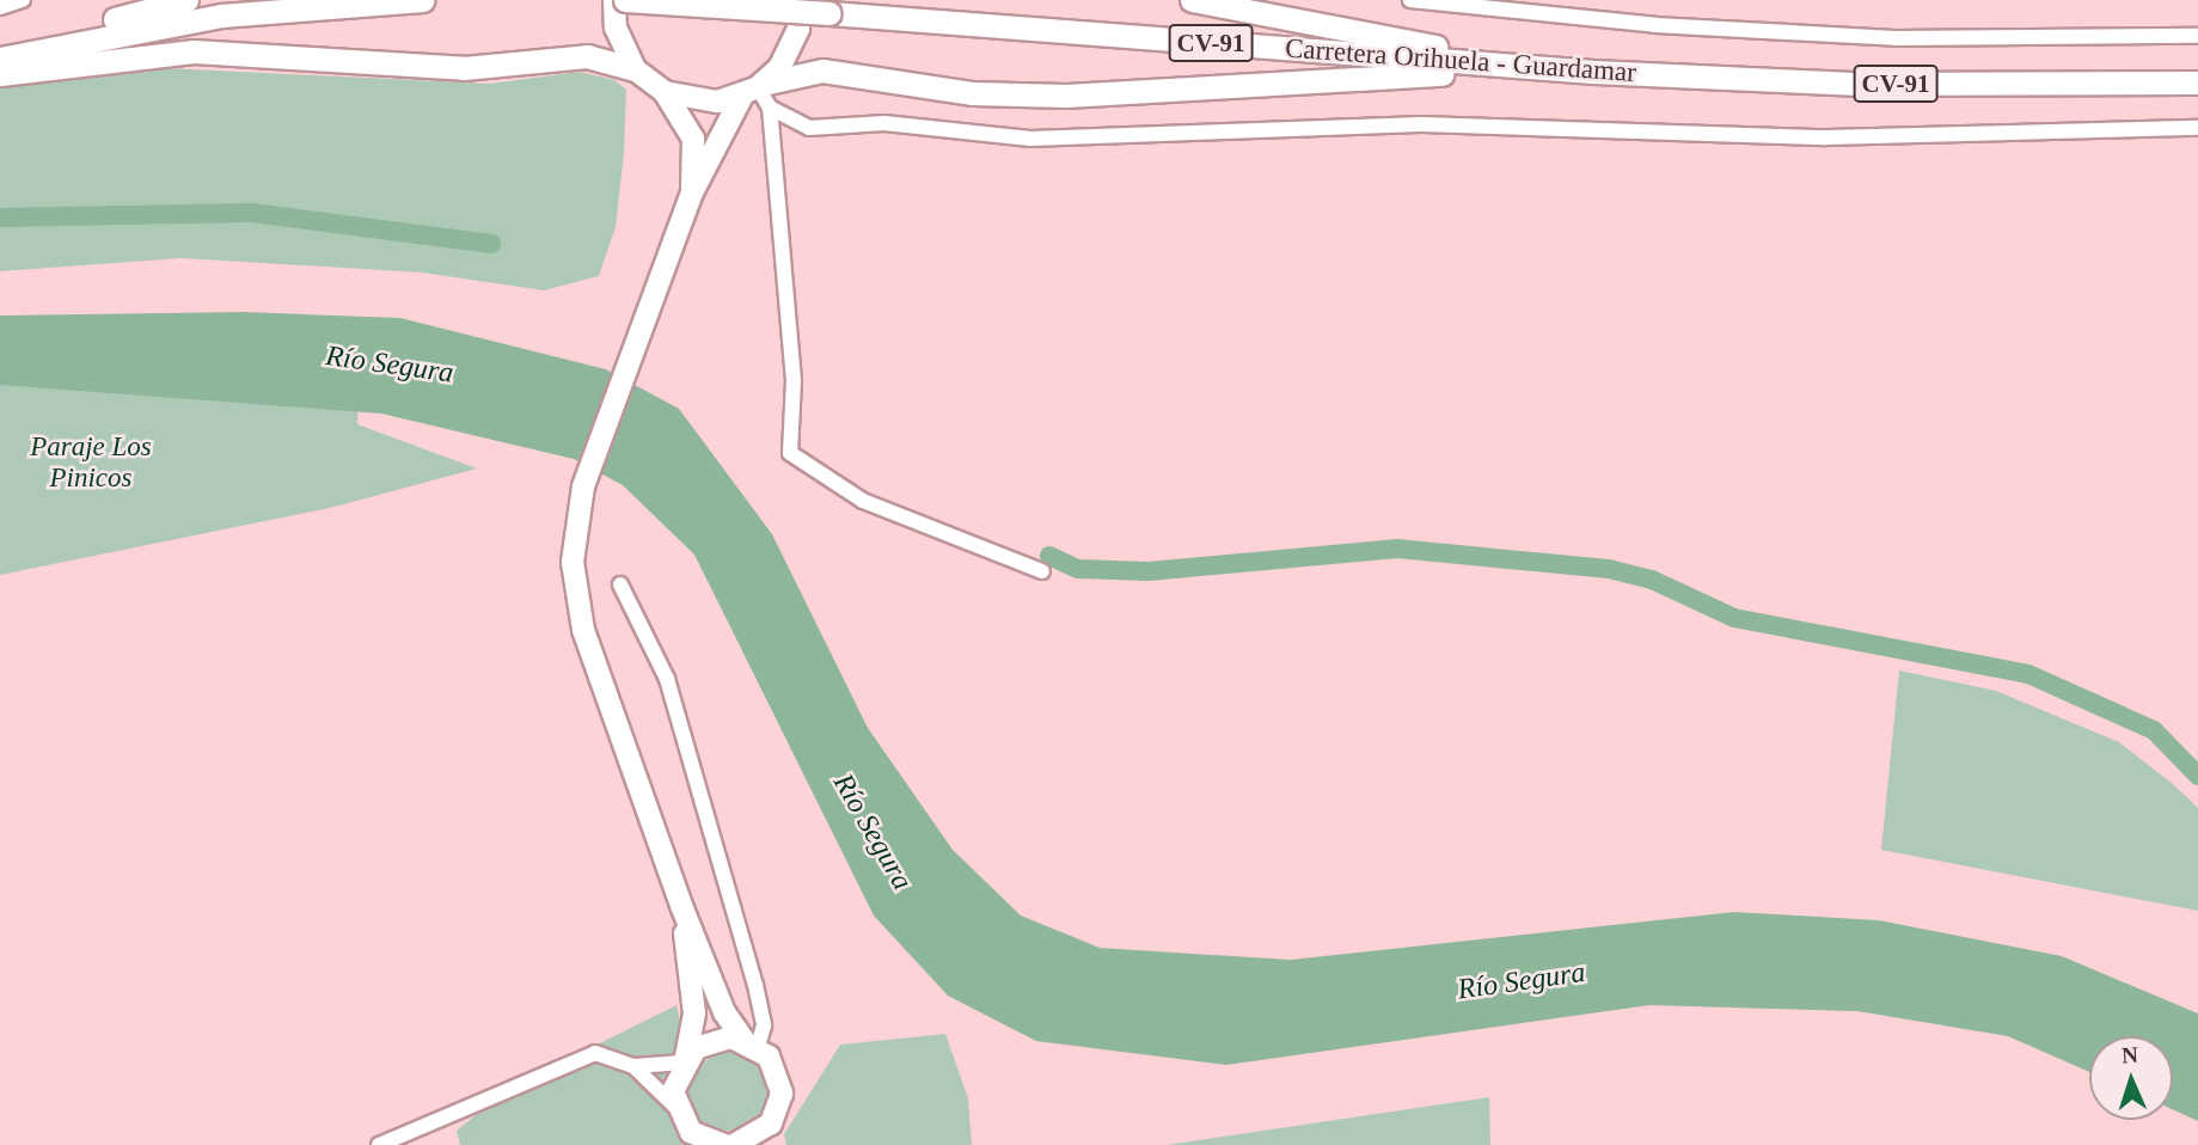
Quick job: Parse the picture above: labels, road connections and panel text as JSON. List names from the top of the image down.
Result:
{
  "streets": {
    "main road": ["CV-91", "Carretera Orihuela - Guardamar"]
  },
  "water": ["Río Segura"],
  "parks": ["Paraje Los Pinicos"],
  "north": "top"
}
